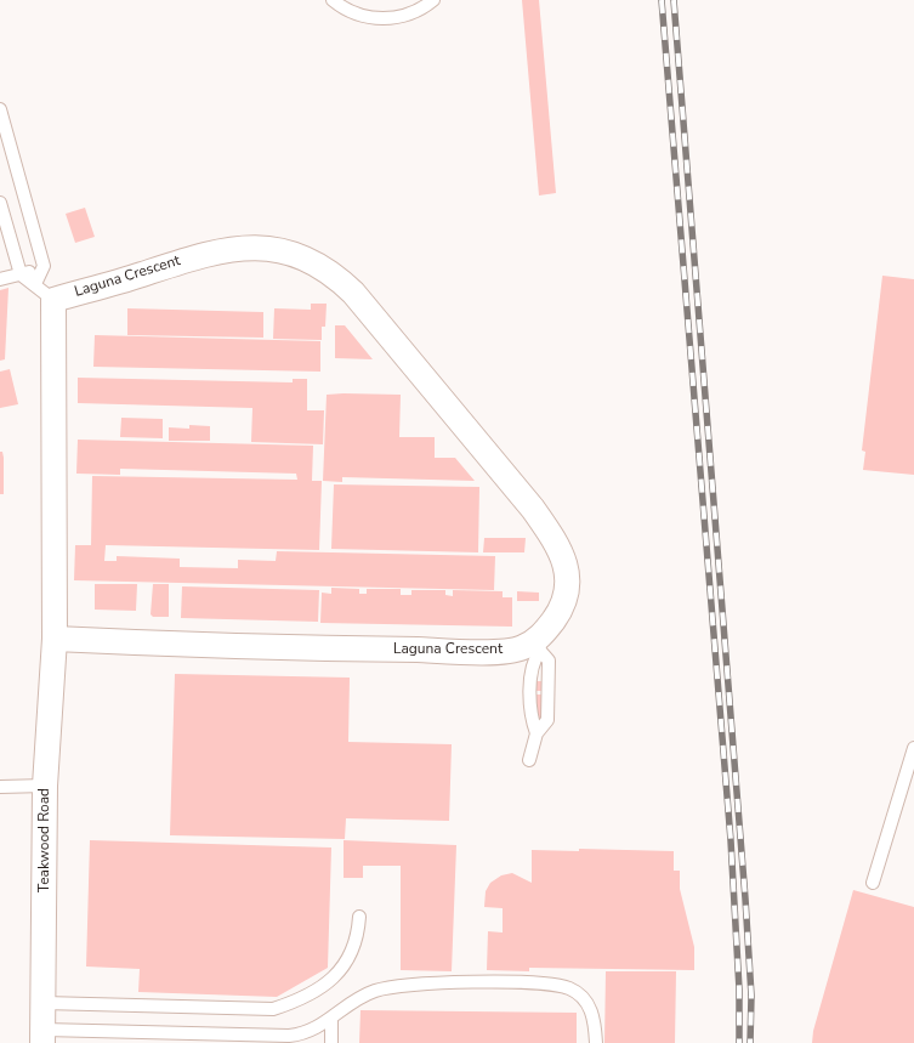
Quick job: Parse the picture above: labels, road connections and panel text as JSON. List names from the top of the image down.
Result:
{
  "streets": {
    "street": ["Laguna Crescent", "Teakwood Road"]
  },
  "crossings": [
    ["Laguna Crescent", "Teakwood Road"]
  ]
}
